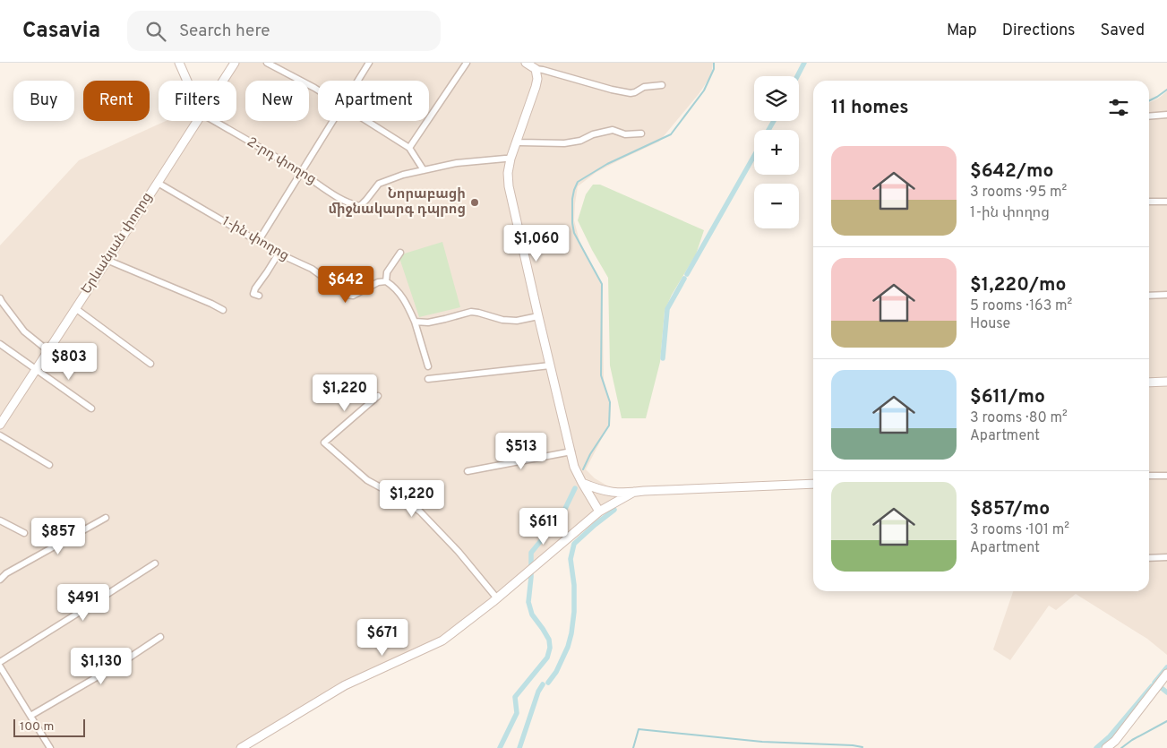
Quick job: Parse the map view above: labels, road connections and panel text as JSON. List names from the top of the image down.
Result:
{
  "streets": {
    "main road": ["Երևանյան փողոց"],
    "street": ["2-րդ փողոց", "1-ին փողոց"]
  },
  "crossings": [
    ["1-ին փողոց", "Երևանյան փողոց"]
  ],
  "places": ["Նորաբացի միջնակարգ դպրոց"],
  "scale_bar": "100 m",
  "page": {
    "header": "Casavia",
    "search": "Search here",
    "nav": ["Map", "Directions", "Saved"],
    "map_buttons": ["+", "−"],
    "chip": [
      "Buy",
      "Rent",
      "Filters",
      "New",
      "Apartment"
    ],
    "heading": "11 homes",
    "list": [
      {
        "name": "$642/mo",
        "note": "3 rooms · 95 m² · 1-ին փողոց"
      },
      {
        "name": "$1,220/mo",
        "note": "5 rooms · 163 m² · House"
      },
      {
        "name": "$611/mo",
        "note": "3 rooms · 80 m² · Apartment"
      },
      {
        "name": "$857/mo",
        "note": "3 rooms · 101 m² · Apartment"
      }
    ],
    "price": [
      "$1,060",
      "$642",
      "$803",
      "$1,220",
      "$513",
      "$1,220",
      "$611",
      "$857",
      "$491",
      "$671",
      "$1,130"
    ],
    "scale": "100 m"
  }
}
